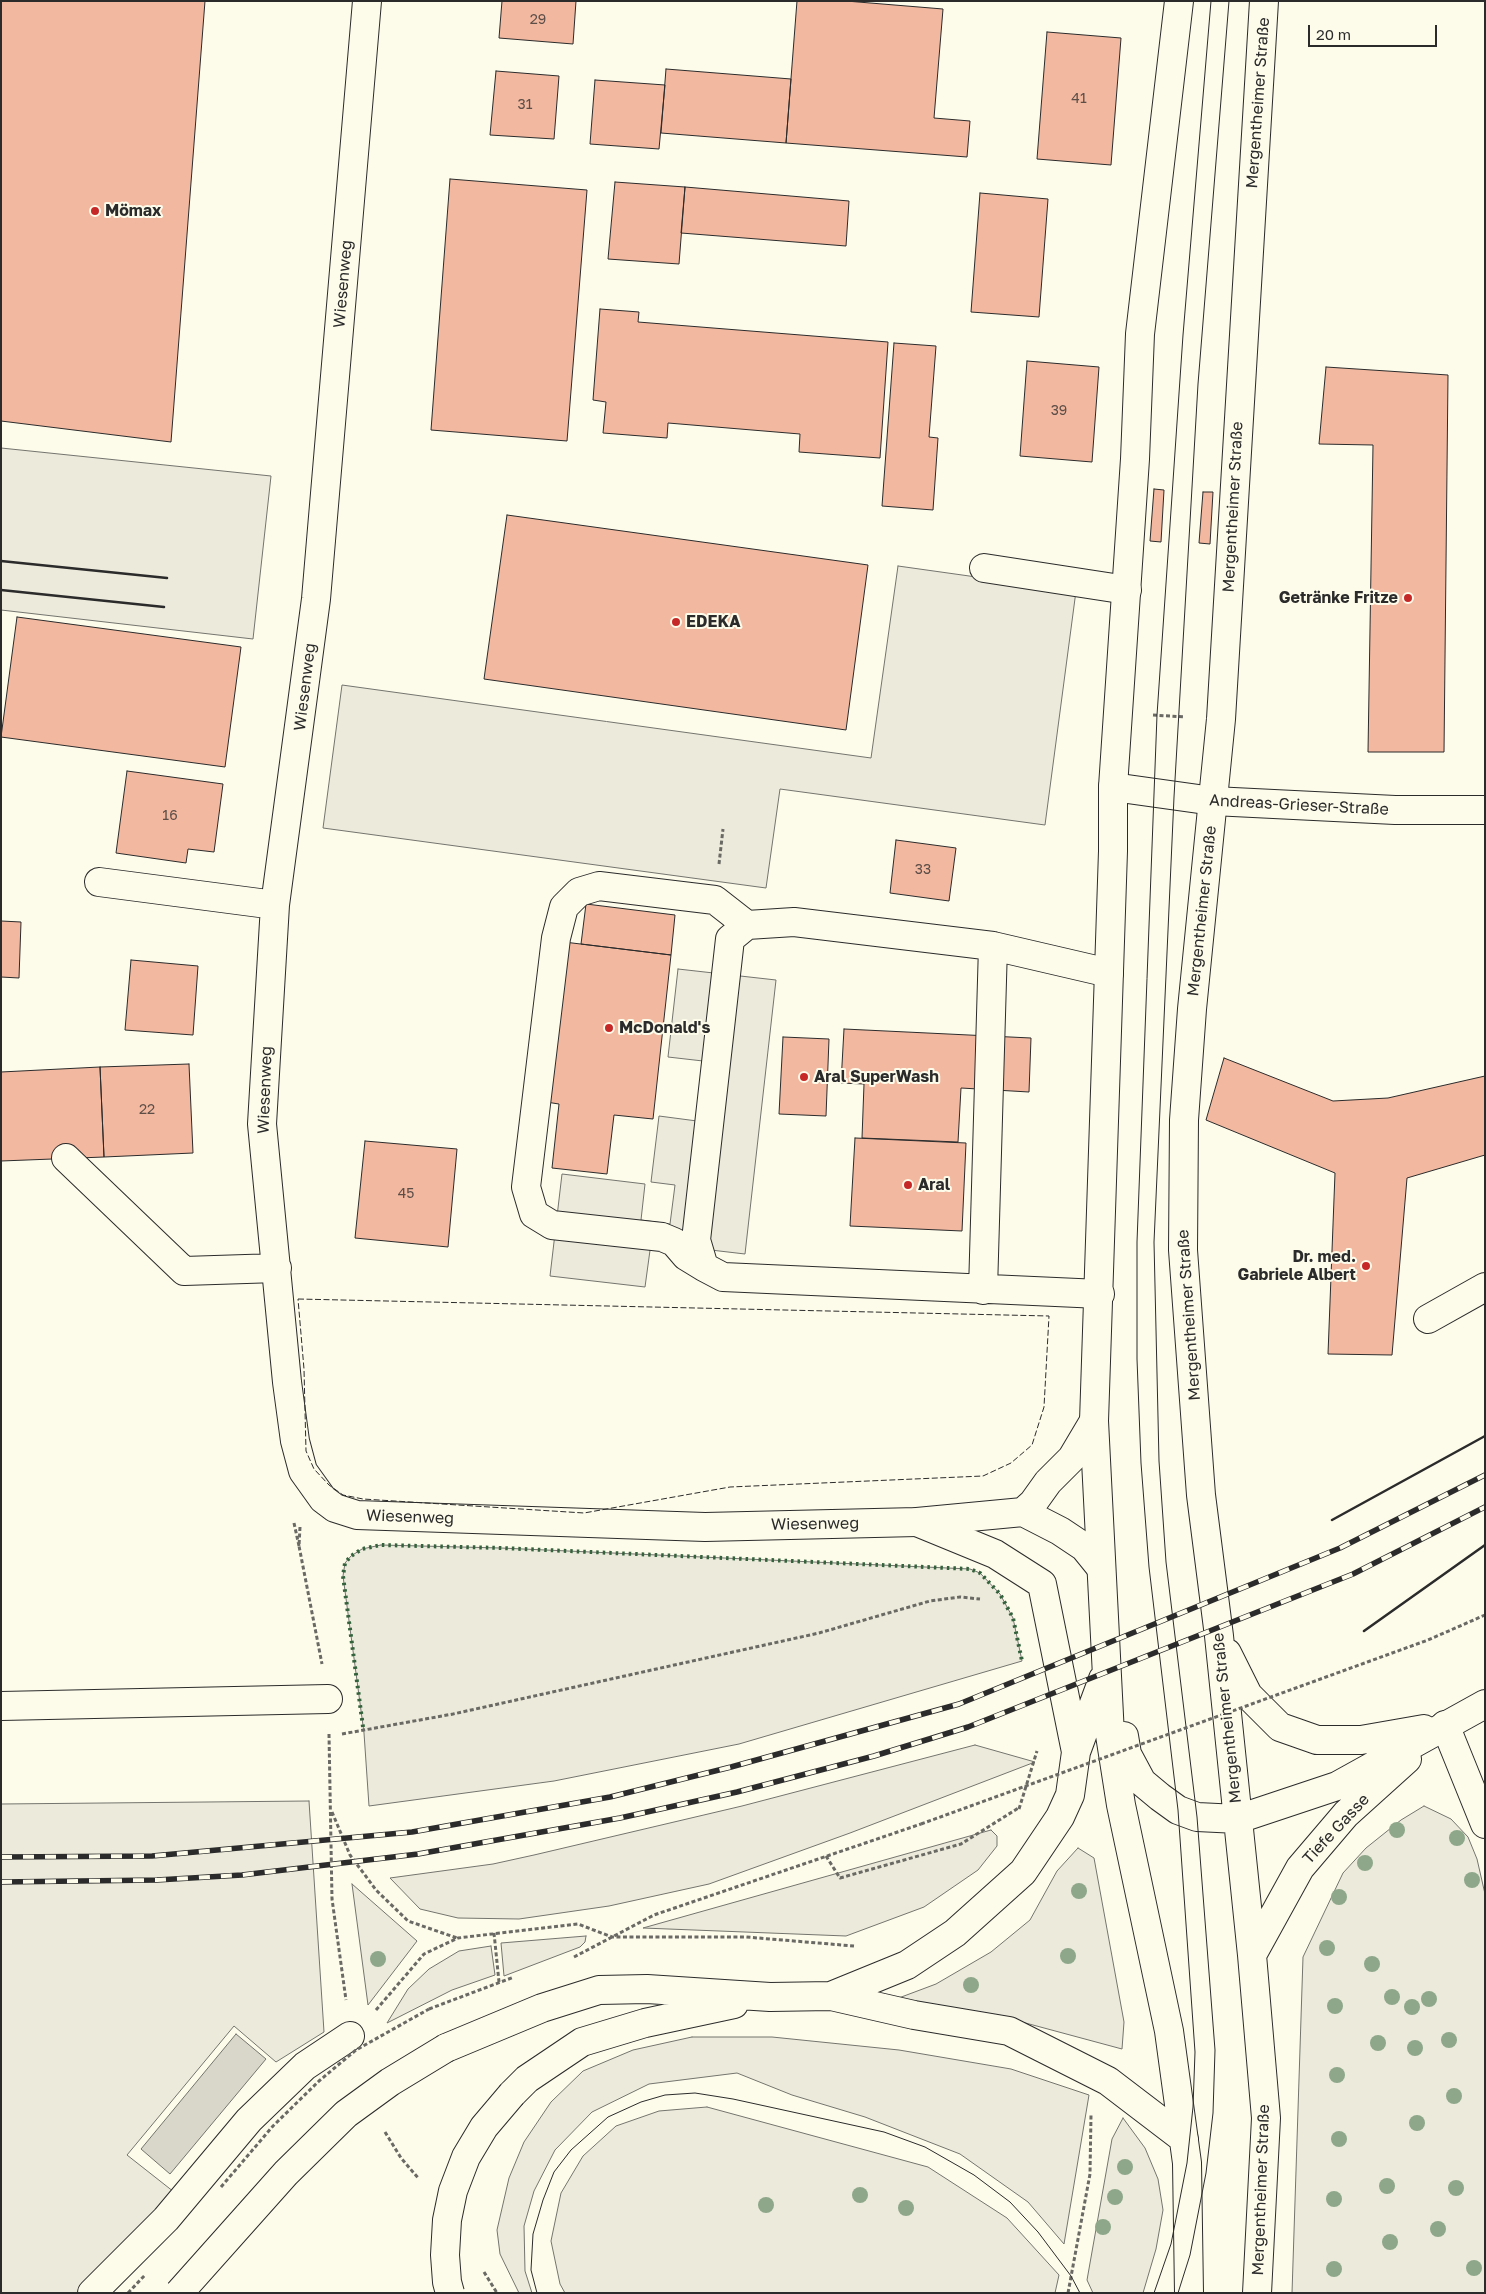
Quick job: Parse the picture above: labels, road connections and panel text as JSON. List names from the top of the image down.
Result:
{
  "streets": {
    "main road": [
      "Mergentheimer Straße",
      "Wiesenweg",
      "Andreas-Grieser-Straße",
      "Tiefe Gasse"
    ]
  },
  "crossings": [
    ["Mergentheimer Straße", "Andreas-Grieser-Straße"],
    ["Mergentheimer Straße", "Tiefe Gasse"]
  ],
  "places": [
    "Mömax",
    "Getränke Fritze",
    "EDEKA",
    "McDonald's",
    "Aral SuperWash",
    "Aral",
    "Dr. med. Gabriele Albert"
  ],
  "house_numbers": [
    "29",
    "41",
    "31",
    "39",
    "16",
    "33",
    "22",
    "45"
  ],
  "scale_bar": "20 m"
}
